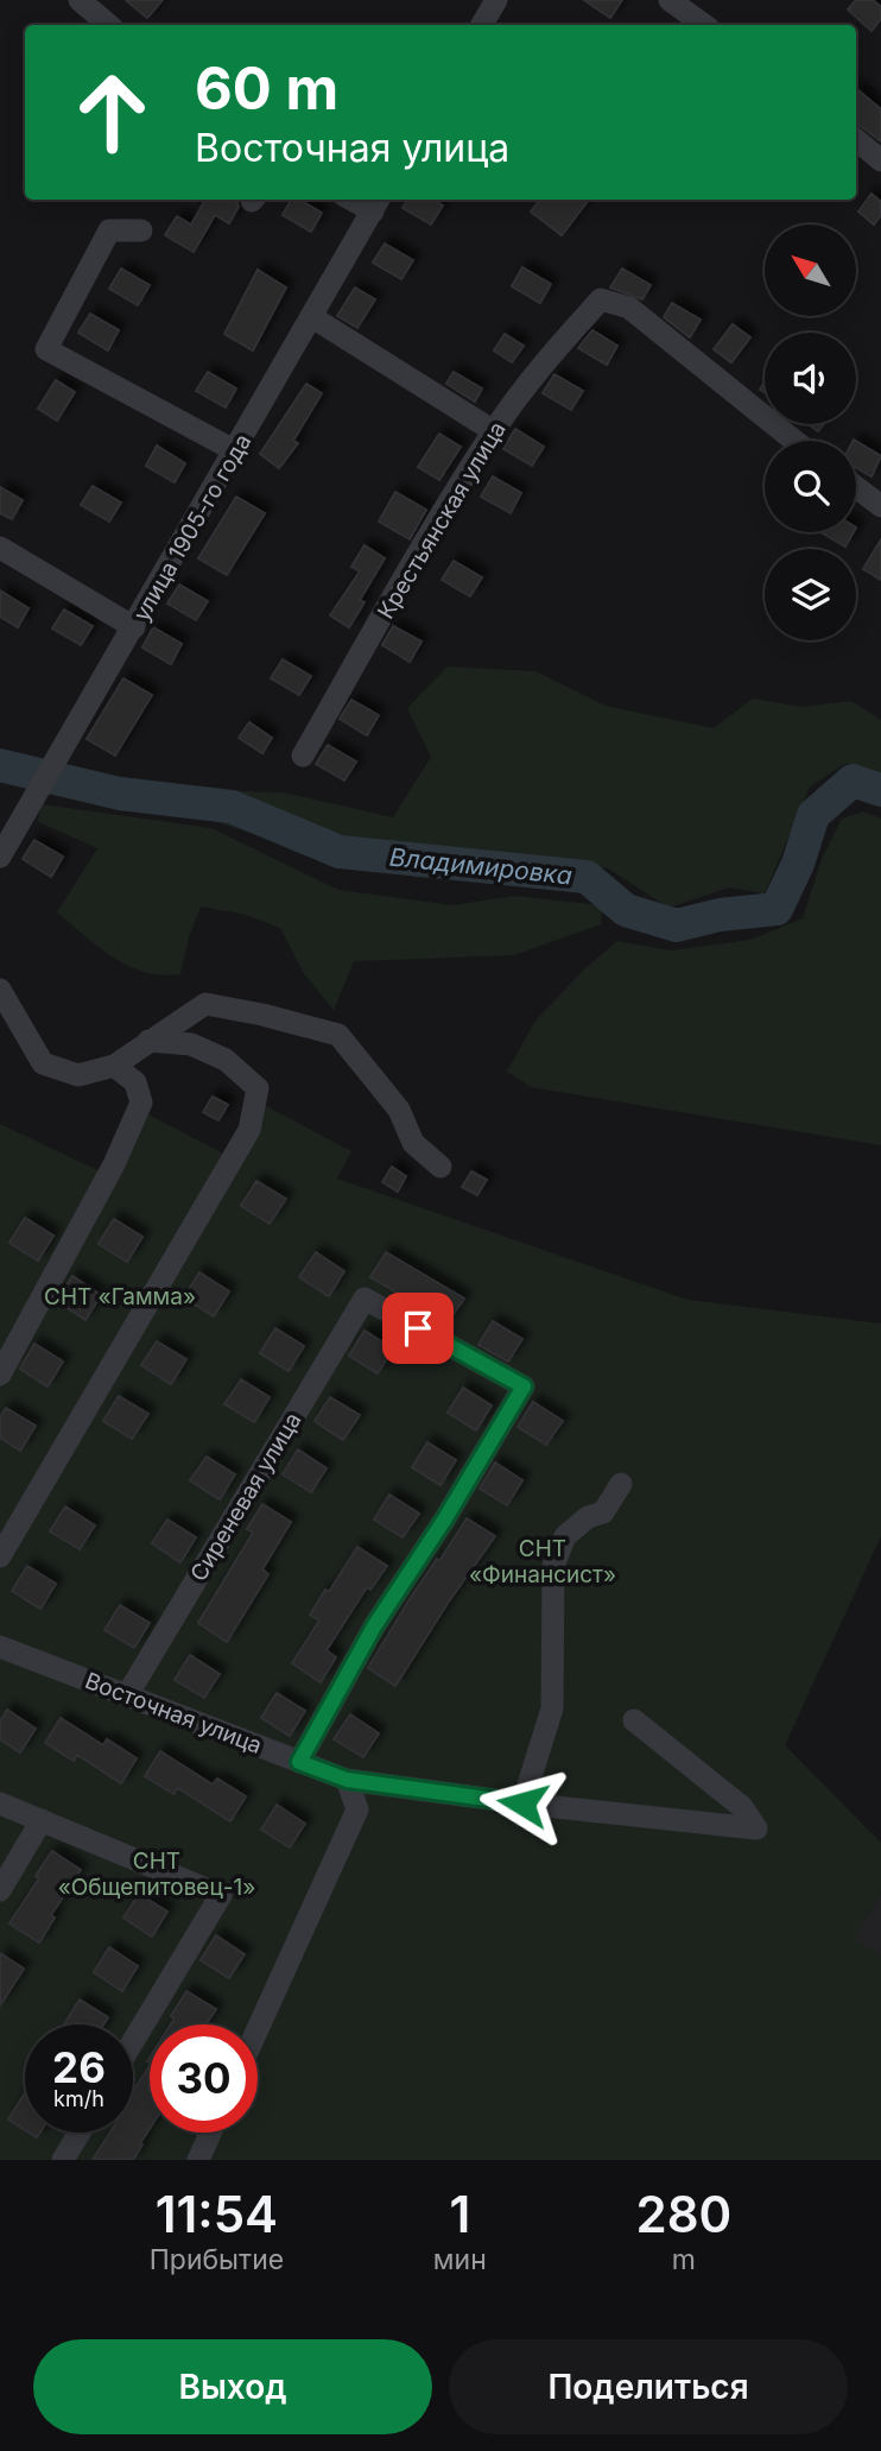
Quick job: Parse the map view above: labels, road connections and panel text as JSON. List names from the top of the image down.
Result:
{
  "streets": {
    "street": [
      "Крестьянская улица",
      "улица 1905-го года",
      "Сиреневая улица",
      "Восточная улица"
    ]
  },
  "crossings": [
    ["Сиреневая улица", "Восточная улица"]
  ],
  "water": ["Владимировка"],
  "parks": ["СНТ «Гамма»", "СНТ «Финансист»", "СНТ «Общепитовец-1»"],
  "north": "top left",
  "page": {
    "turn": ["60 m", "Восточная улица"],
    "speed": "26 km/h",
    "limit": "30",
    "eta": [
      "11:54",
      "Прибытие",
      "1",
      "мин",
      "280",
      "m"
    ],
    "buttons": ["Выход", "Поделиться"]
  }
}
